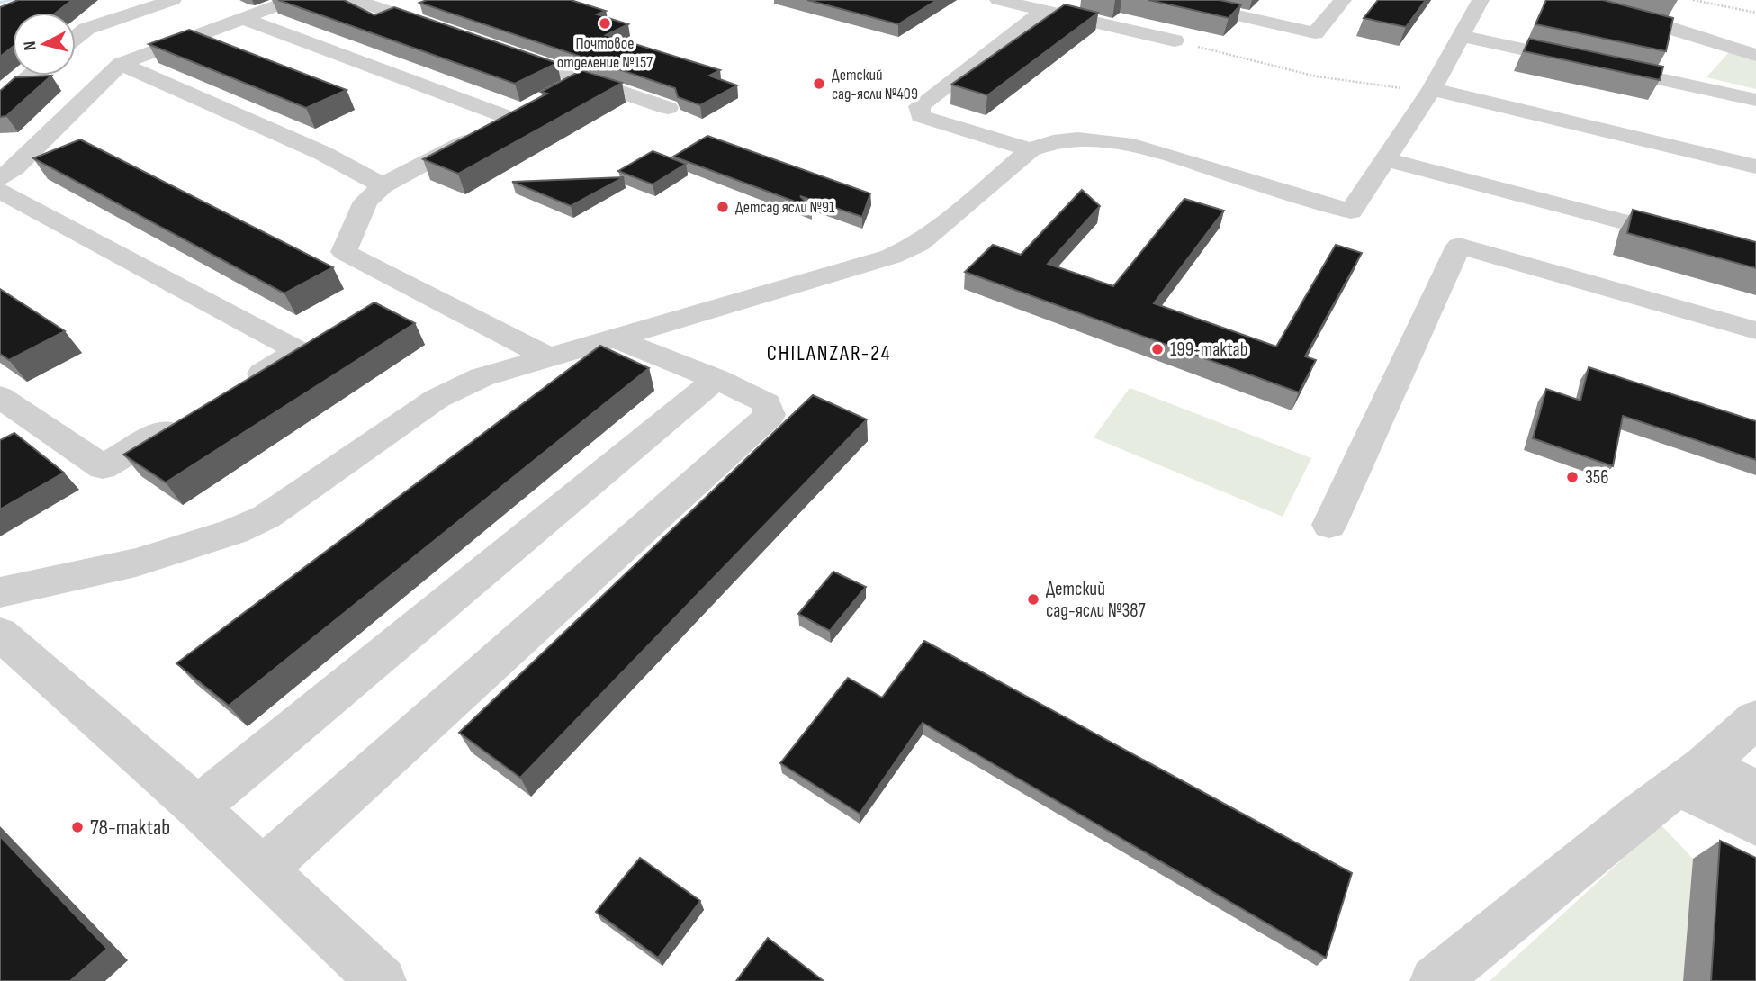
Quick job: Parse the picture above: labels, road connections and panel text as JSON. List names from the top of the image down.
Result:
{
  "districts": ["CHILANZAR-24"],
  "places": [
    "Почтовое отделение №157",
    "Детский сад-ясли №409",
    "Детсад ясли №91",
    "199-maktab",
    "356",
    "Детский сад-ясли №387",
    "78-maktab"
  ],
  "north": "left"
}
